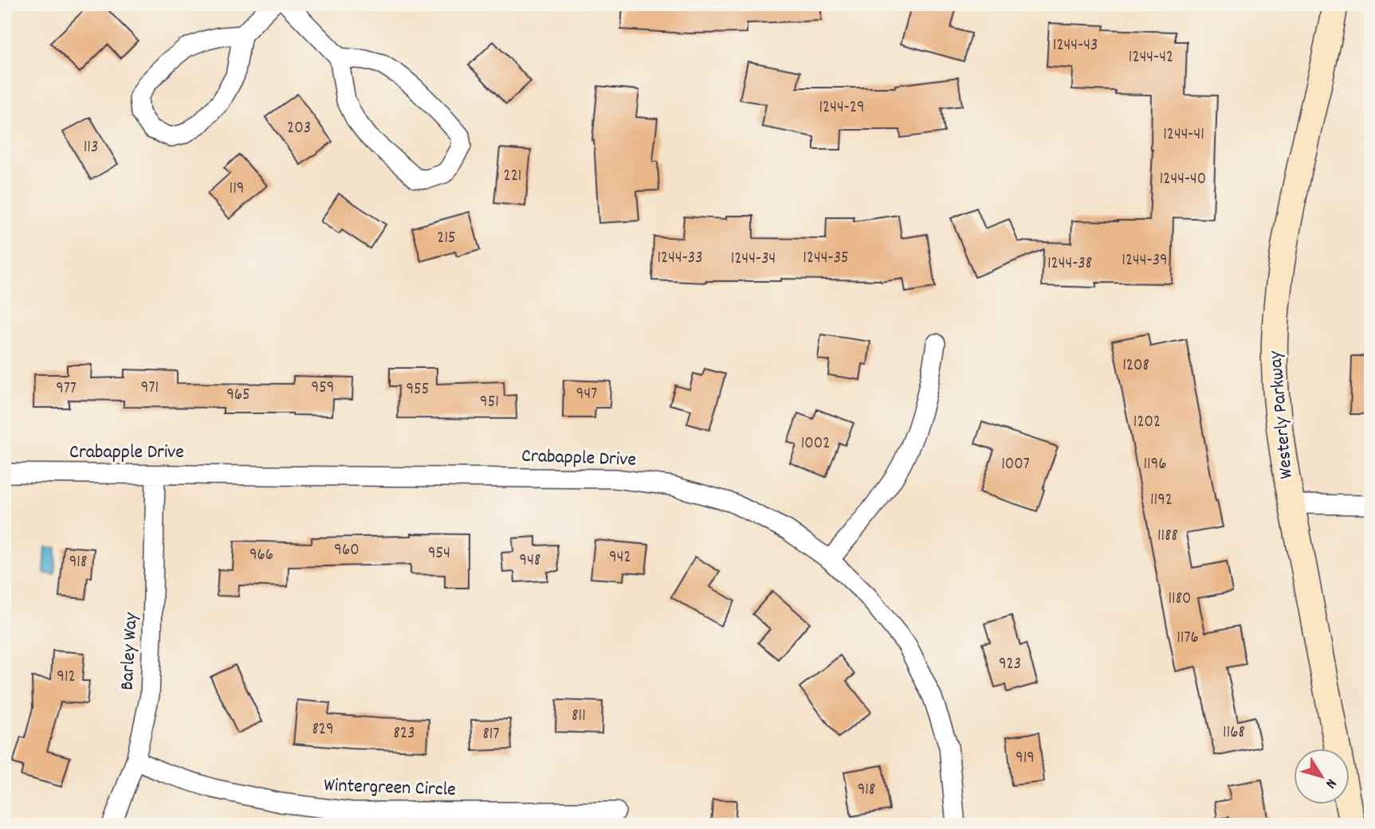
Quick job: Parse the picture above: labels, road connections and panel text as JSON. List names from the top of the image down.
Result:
{
  "streets": {
    "main road": ["Westerly Parkway"],
    "street": ["Crabapple Drive", "Barley Way", "Wintergreen Circle"]
  },
  "crossings": [
    ["Crabapple Drive", "Barley Way"],
    ["Barley Way", "Wintergreen Circle"]
  ],
  "house_numbers": [
    "1244-43",
    "1244-42",
    "1244-29",
    "203",
    "1244-41",
    "113",
    "221",
    "1244-40",
    "119",
    "215",
    "1244-33",
    "1244-35",
    "1244-34",
    "1244-39",
    "1244-38",
    "1208",
    "971",
    "959",
    "977",
    "955",
    "947",
    "965",
    "951",
    "1202",
    "1002",
    "1007",
    "1196",
    "1192",
    "1188",
    "960",
    "954",
    "966",
    "942",
    "948",
    "918",
    "1180",
    "1176",
    "923",
    "912",
    "811",
    "829",
    "1168",
    "823",
    "817",
    "919",
    "918"
  ],
  "north": "bottom right"
}
